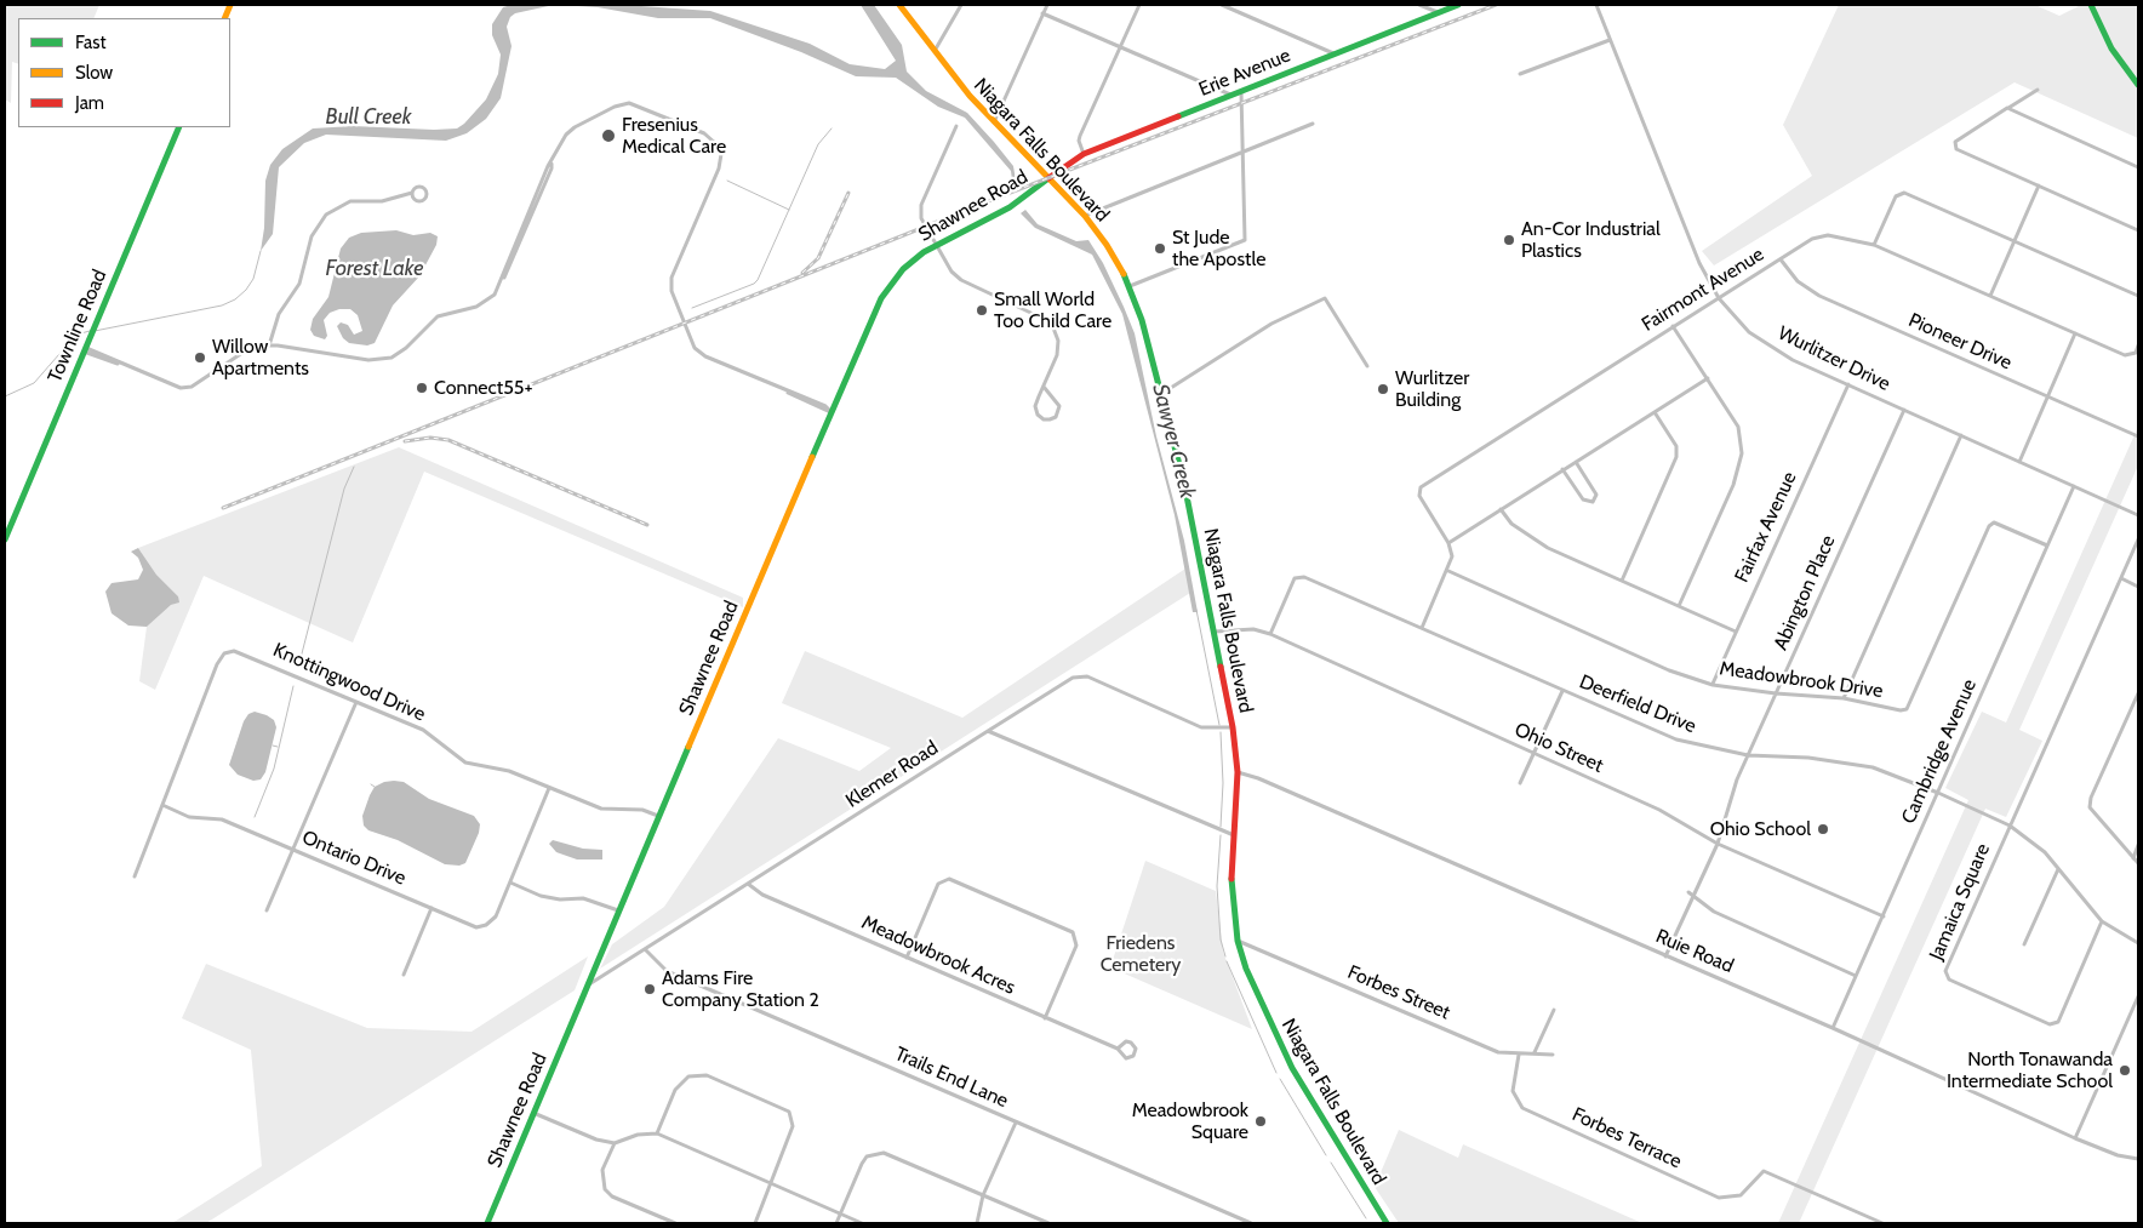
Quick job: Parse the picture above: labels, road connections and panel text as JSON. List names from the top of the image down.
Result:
{
  "streets": {
    "main road": [
      "Erie Avenue",
      "Niagara Falls Boulevard",
      "Shawnee Road",
      "Townline Road"
    ],
    "street": [
      "Fairmont Avenue",
      "Pioneer Drive",
      "Wurlitzer Drive",
      "Fairfax Avenue",
      "Abington Place",
      "Meadowbrook Drive",
      "Knottingwood Drive",
      "Deerfield Drive",
      "Ohio Street",
      "Cambridge Avenue",
      "Klemer Road",
      "Ontario Drive",
      "Jamaica Square",
      "Ruie Road",
      "Meadowbrook Acres",
      "Forbes Street",
      "Trails End Lane",
      "Forbes Terrace"
    ]
  },
  "crossings": [
    ["Erie Avenue", "Niagara Falls Boulevard"],
    ["Erie Avenue", "Shawnee Road"],
    ["Niagara Falls Boulevard", "Shawnee Road"],
    ["Niagara Falls Boulevard", "Ohio Street"],
    ["Niagara Falls Boulevard", "Klemer Road"],
    ["Niagara Falls Boulevard", "Ruie Road"],
    ["Niagara Falls Boulevard", "Forbes Street"],
    ["Shawnee Road", "Knottingwood Drive"],
    ["Shawnee Road", "Klemer Road"],
    ["Fairmont Avenue", "Pioneer Drive"],
    ["Fairmont Avenue", "Wurlitzer Drive"],
    ["Wurlitzer Drive", "Fairfax Avenue"],
    ["Wurlitzer Drive", "Abington Place"],
    ["Wurlitzer Drive", "Cambridge Avenue"],
    ["Fairfax Avenue", "Meadowbrook Drive"],
    ["Abington Place", "Meadowbrook Drive"],
    ["Abington Place", "Deerfield Drive"],
    ["Abington Place", "Ohio Street"],
    ["Abington Place", "Ruie Road"],
    ["Meadowbrook Drive", "Cambridge Avenue"],
    ["Knottingwood Drive", "Ontario Drive"],
    ["Deerfield Drive", "Ohio Street"],
    ["Deerfield Drive", "Cambridge Avenue"],
    ["Deerfield Drive", "Jamaica Square"],
    ["Ohio Street", "Cambridge Avenue"],
    ["Cambridge Avenue", "Ruie Road"],
    ["Klemer Road", "Meadowbrook Acres"],
    ["Klemer Road", "Trails End Lane"],
    ["Forbes Street", "Forbes Terrace"]
  ],
  "water": ["Bull Creek", "Forest Lake", "Sawyer Creek"],
  "parks": ["Friedens Cemetery"],
  "places": [
    "Fresenius Medical Care",
    "An-Cor Industrial Plastics",
    "St Jude the Apostle",
    "Small World Too Child Care",
    "Willow Apartments",
    "Connect55+",
    "Wurlitzer Building",
    "Ohio School",
    "Adams Fire Company Station 2",
    "North Tonawanda Intermediate School",
    "Meadowbrook Square"
  ],
  "legend": ["Fast", "Slow", "Jam"]
}
